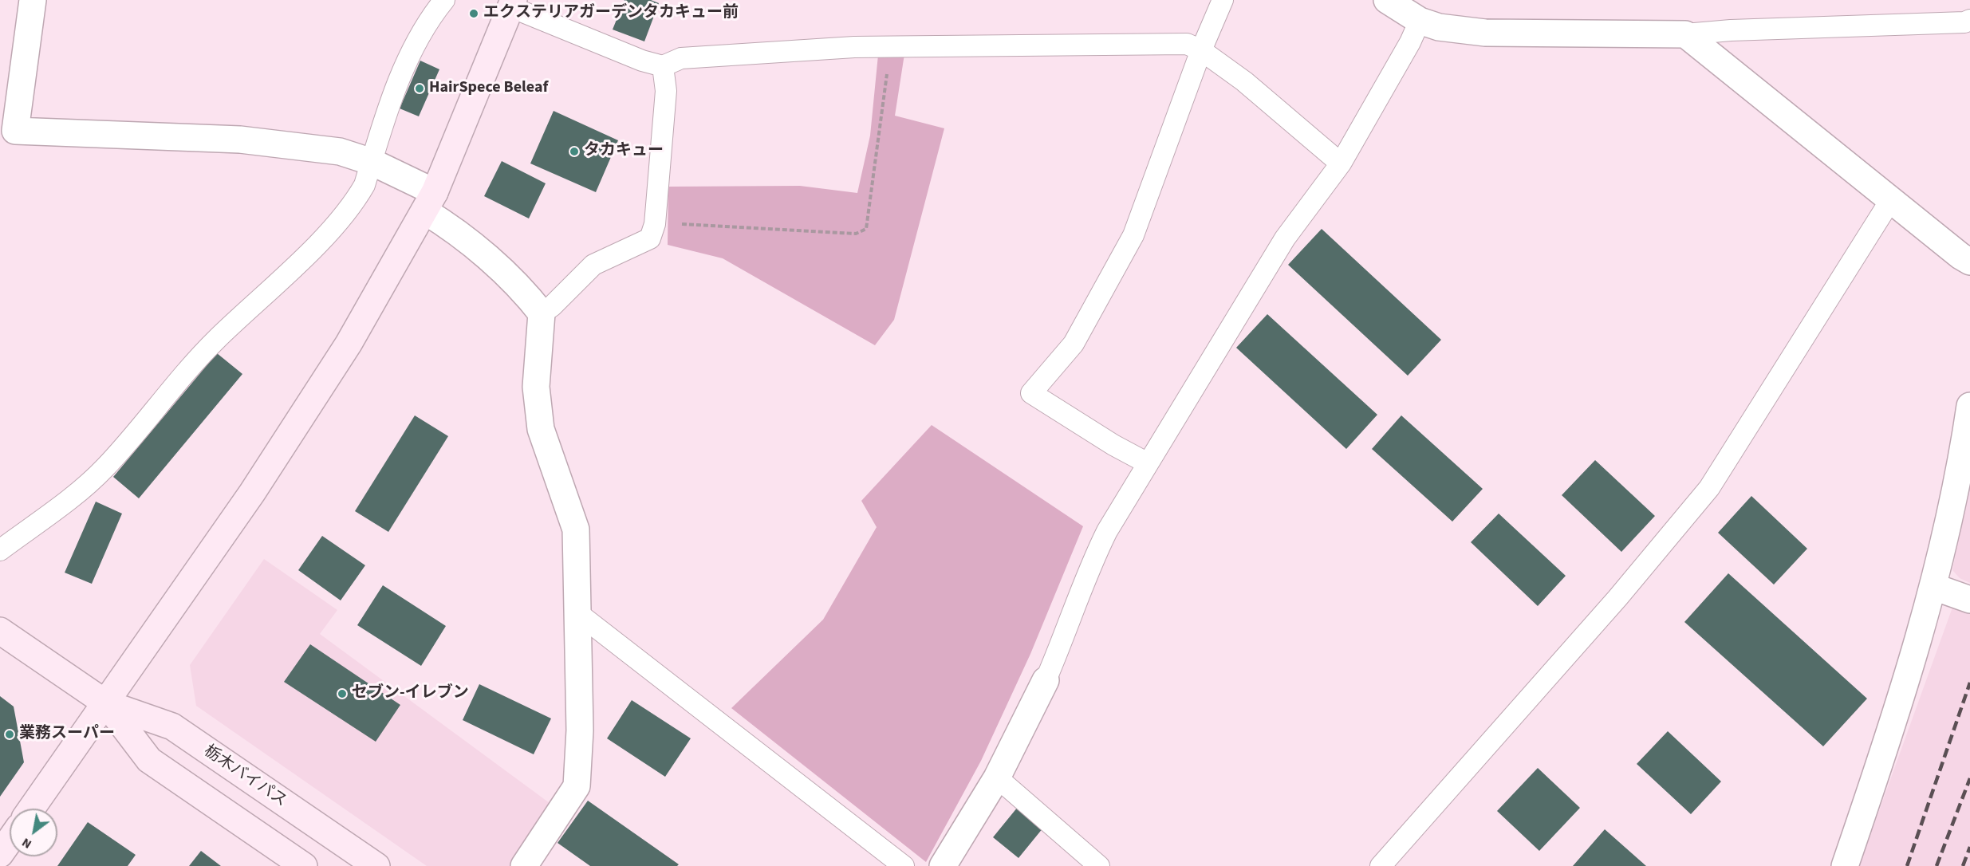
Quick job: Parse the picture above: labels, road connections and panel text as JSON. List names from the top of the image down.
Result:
{
  "streets": {
    "street": ["栃木バイパス"]
  },
  "places": [
    "エクステリアガーデンタカキュー前",
    "HairSpece Beleaf",
    "タカキュー",
    "セブン-イレブン",
    "業務スーパー"
  ],
  "north": "bottom left"
}
